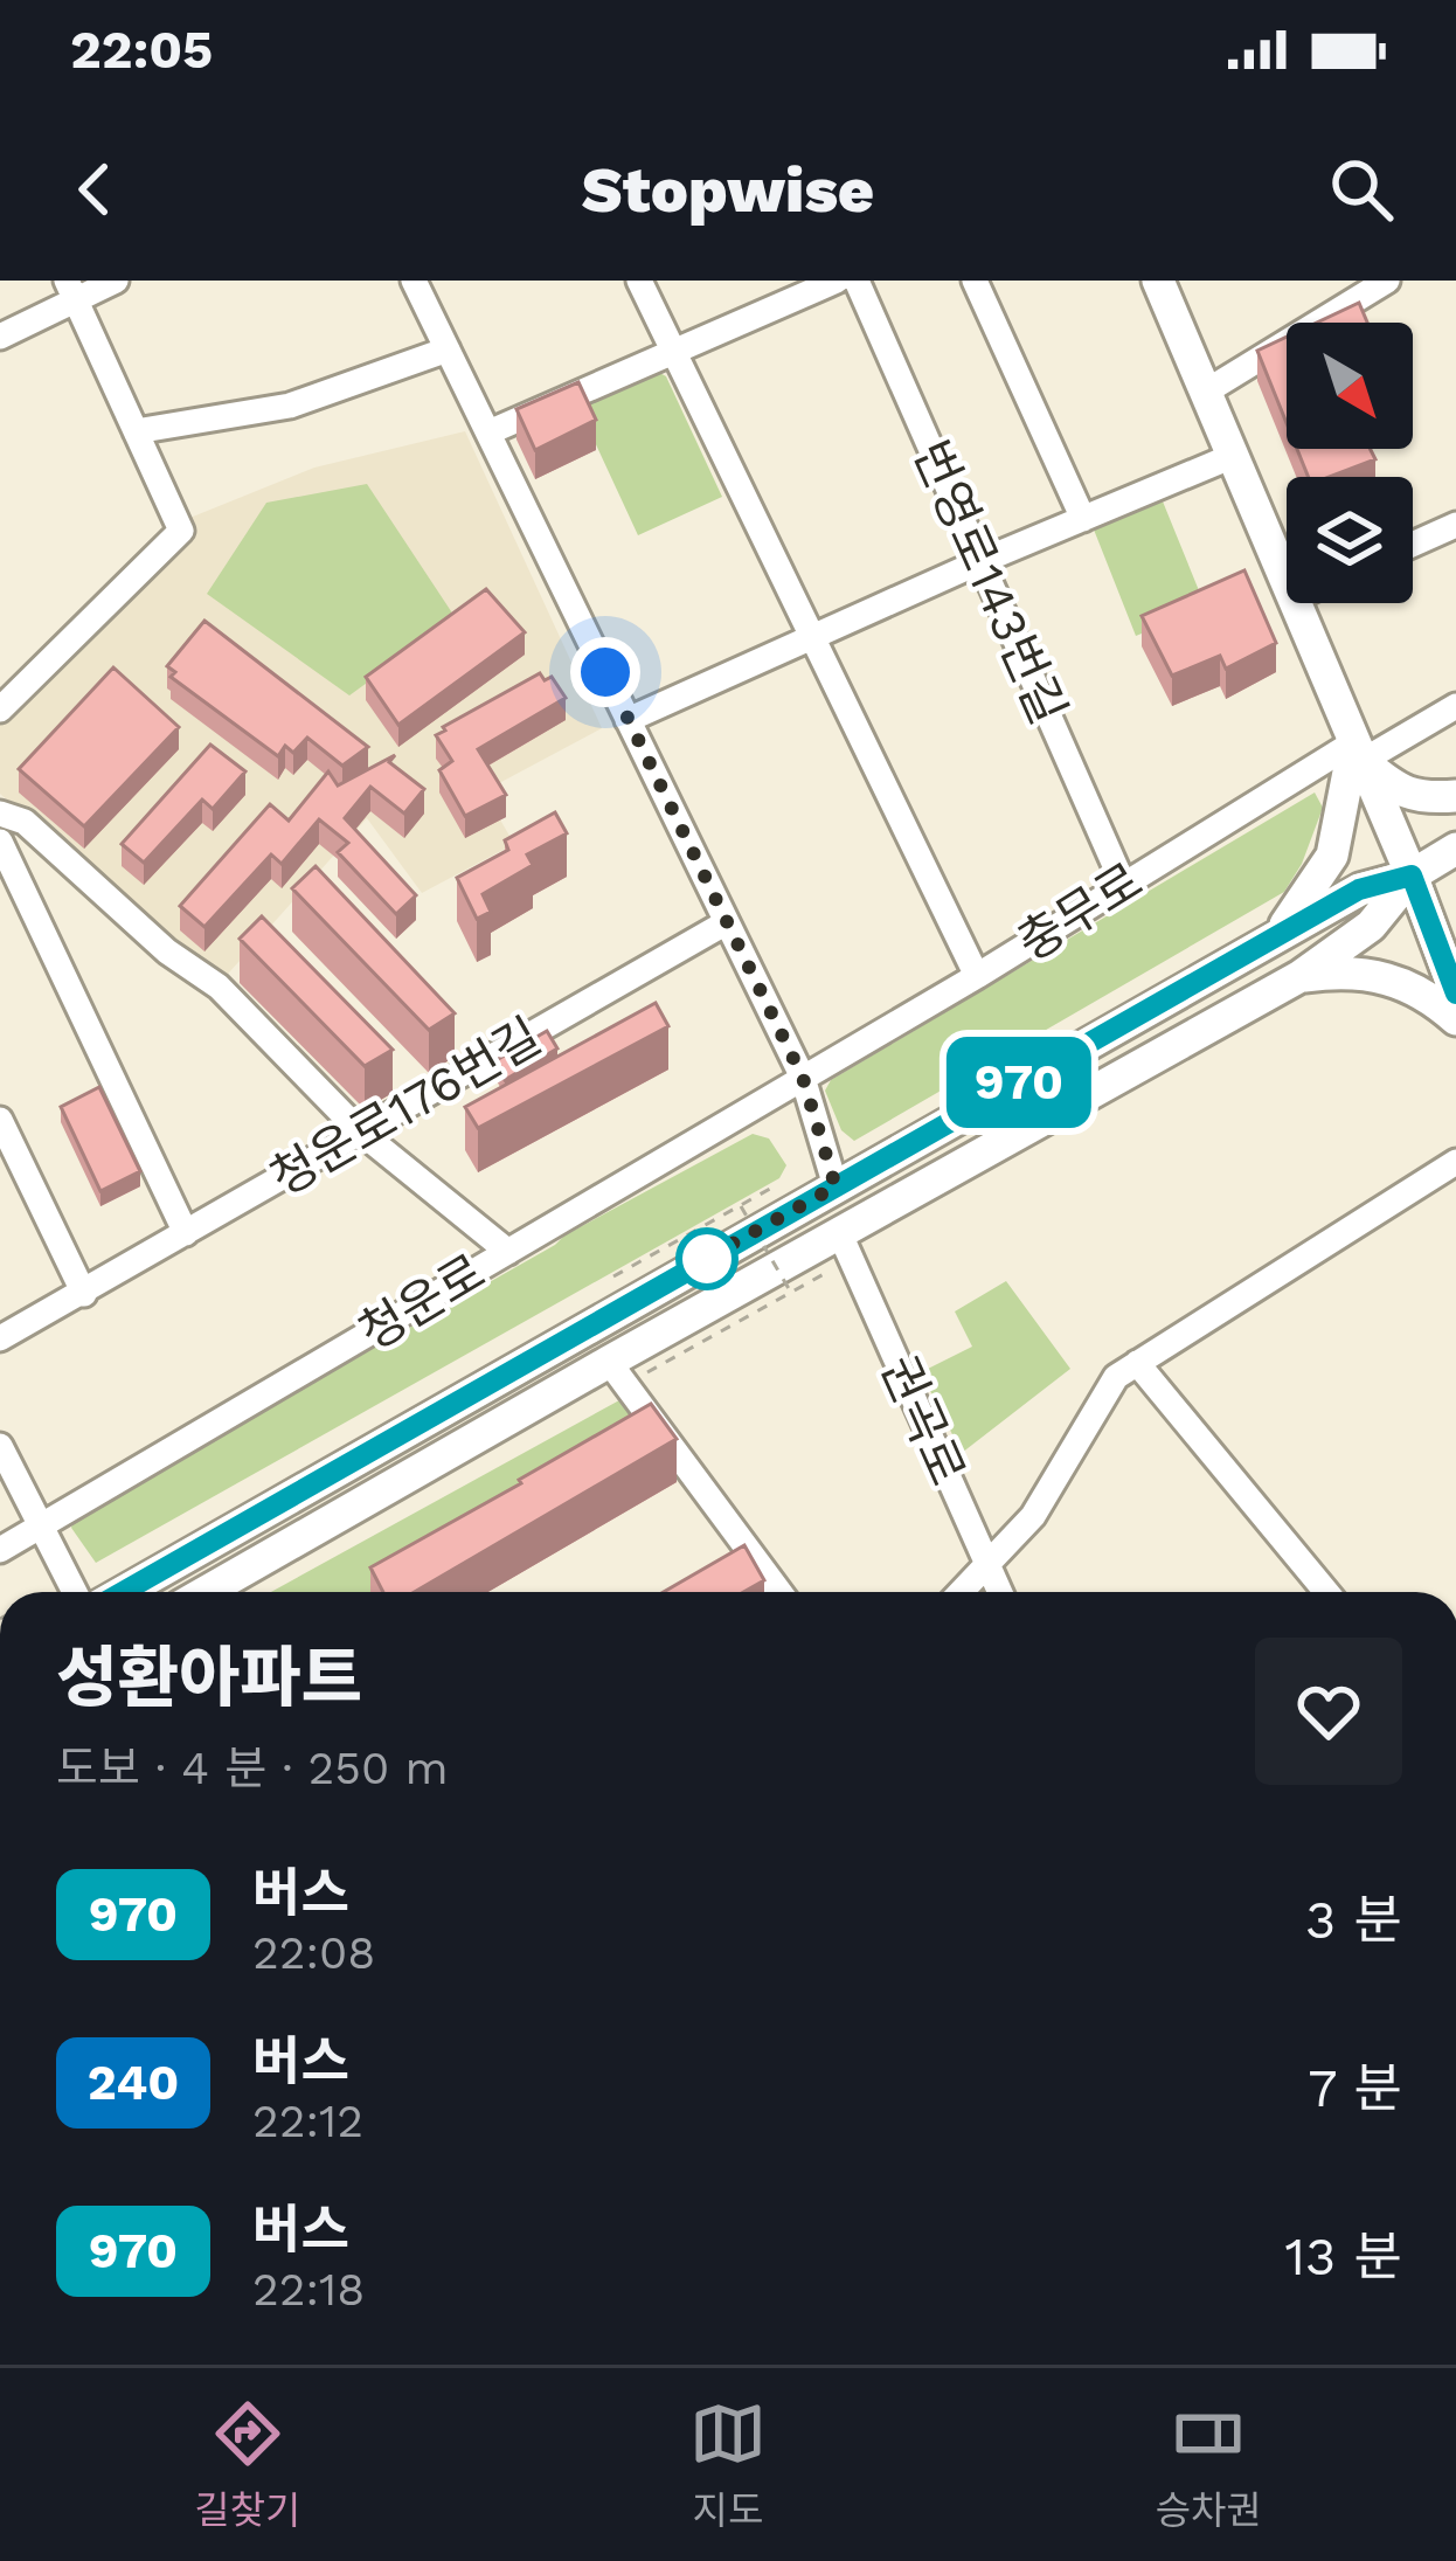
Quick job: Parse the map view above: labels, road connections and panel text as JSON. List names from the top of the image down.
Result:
{
  "streets": {
    "street": [
      "번영로143번길",
      "충무로",
      "청운로176번길",
      "청운로",
      "권곡로"
    ]
  },
  "crossings": [
    ["번영로143번길", "충무로"],
    ["충무로", "청운로"]
  ],
  "lines": ["bus line 970"],
  "north": "bottom right",
  "page": {
    "status": "22:05",
    "header": "Stopwise",
    "on_map": "970",
    "heading": ["성환아파트", "도보 · 4 분 · 250 m"],
    "list": [
      {
        "mark": "970",
        "name": "버스",
        "note": "22:08",
        "value": "3 분"
      },
      {
        "mark": "240",
        "name": "버스",
        "note": "22:12",
        "value": "7 분"
      },
      {
        "mark": "970",
        "name": "버스",
        "note": "22:18",
        "value": "13 분"
      }
    ],
    "tabs": ["길찾기", "지도", "승차권"]
  }
}
